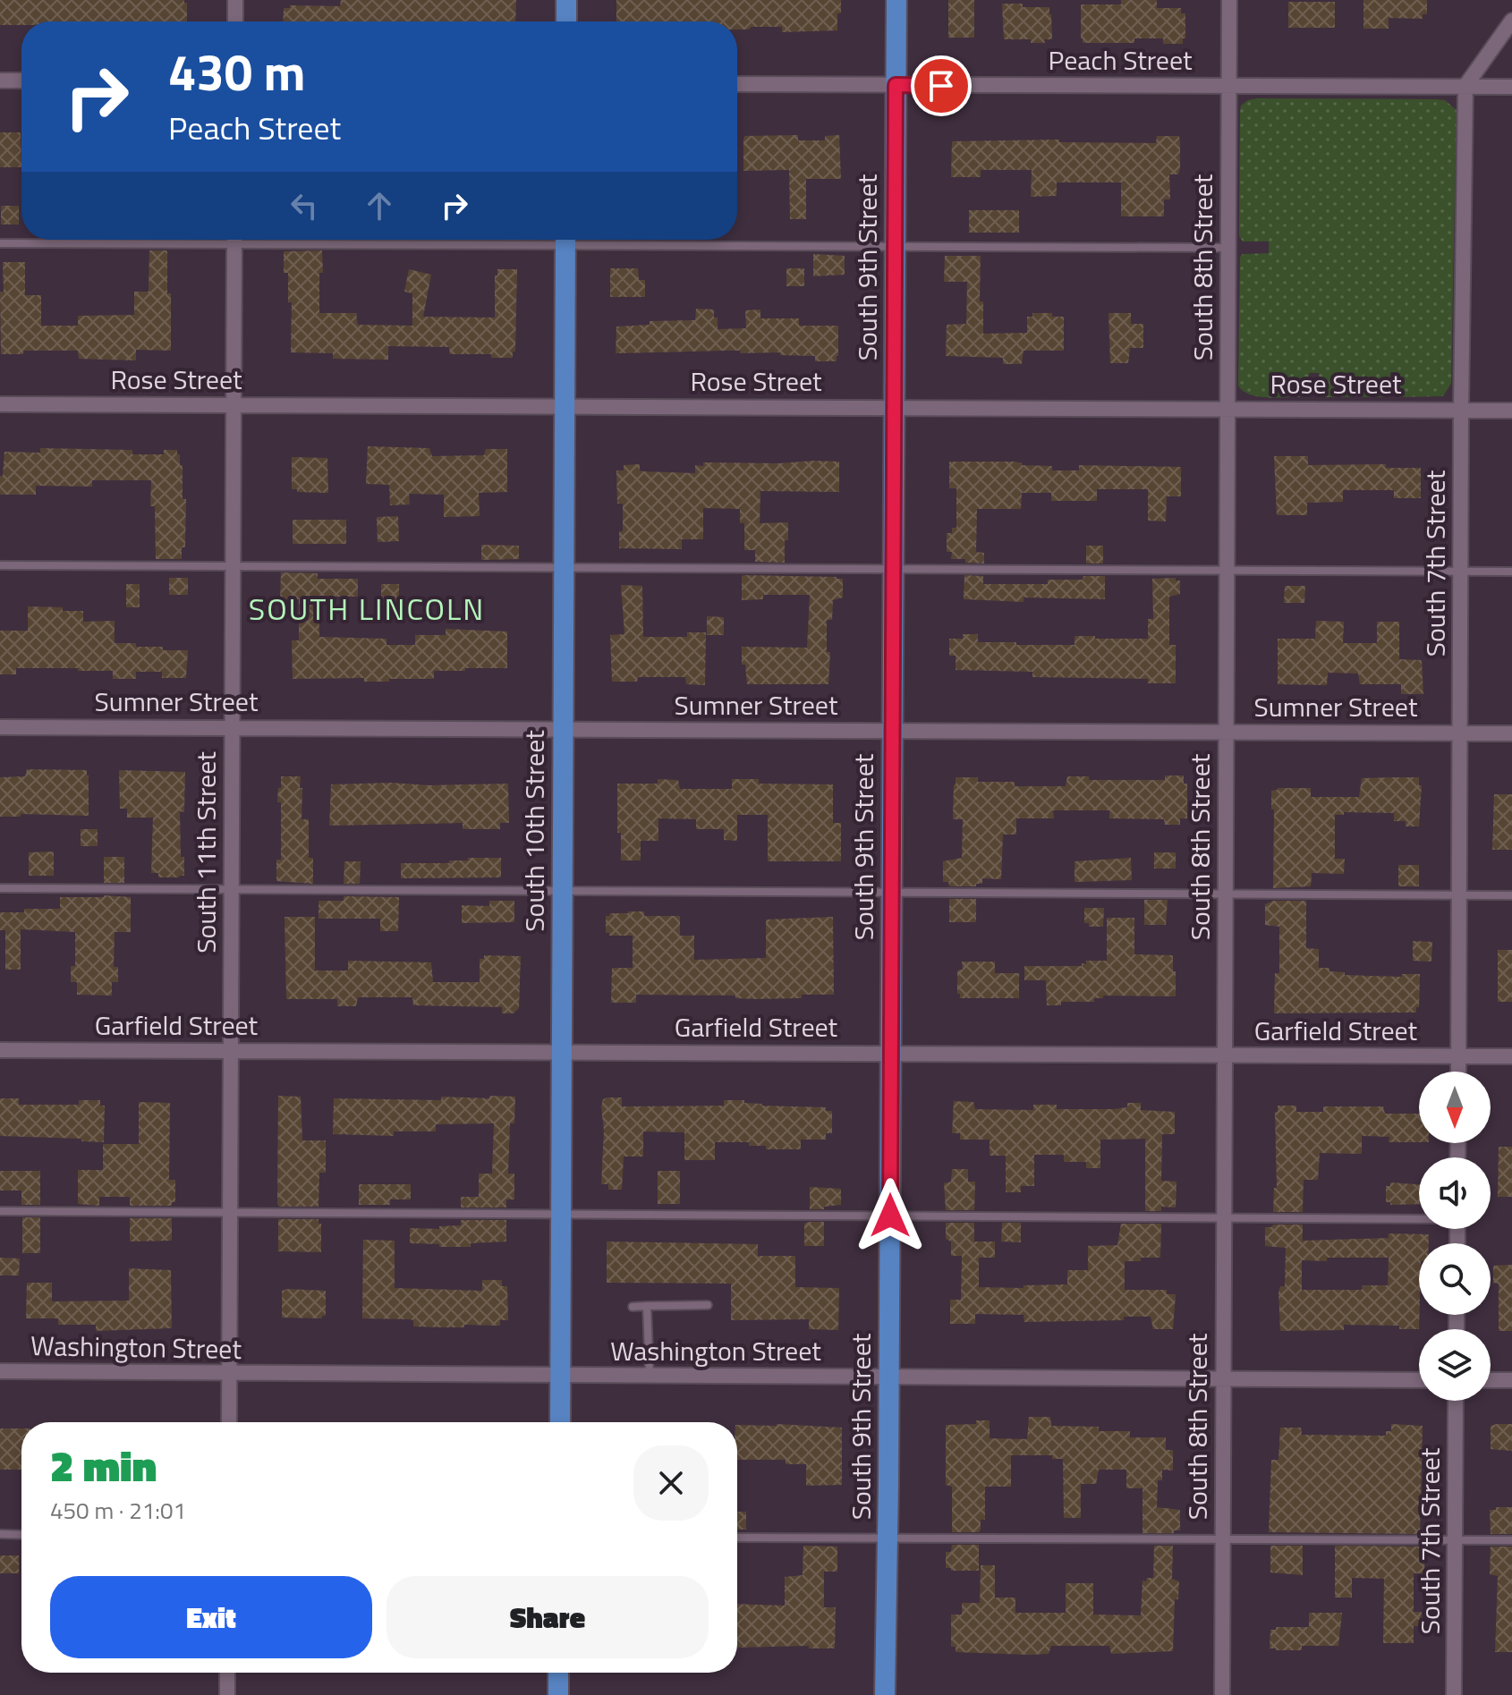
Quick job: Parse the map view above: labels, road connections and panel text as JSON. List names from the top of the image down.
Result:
{
  "streets": {
    "main road": ["South 9th Street", "South 10th Street"],
    "street": [
      "Peach Street",
      "South 8th Street",
      "Rose Street",
      "South 7th Street",
      "Sumner Street",
      "South 11th Street",
      "Garfield Street",
      "Washington Street"
    ]
  },
  "crossings": [
    ["Peach Street", "South 9th Street"],
    ["Peach Street", "South 8th Street"],
    ["Peach Street", "South 7th Street"],
    ["South 9th Street", "Rose Street"],
    ["South 9th Street", "Sumner Street"],
    ["South 9th Street", "Garfield Street"],
    ["South 9th Street", "Washington Street"],
    ["South 8th Street", "Rose Street"],
    ["South 8th Street", "Sumner Street"],
    ["South 8th Street", "Garfield Street"],
    ["South 8th Street", "Washington Street"],
    ["Rose Street", "South 7th Street"],
    ["Rose Street", "South 10th Street"],
    ["Rose Street", "South 11th Street"],
    ["South 7th Street", "Sumner Street"],
    ["South 7th Street", "Garfield Street"],
    ["Sumner Street", "South 10th Street"],
    ["Sumner Street", "South 11th Street"],
    ["South 10th Street", "Garfield Street"],
    ["South 10th Street", "Washington Street"],
    ["South 11th Street", "Garfield Street"],
    ["South 11th Street", "Washington Street"]
  ],
  "districts": ["SOUTH LINCOLN"],
  "north": "bottom",
  "page": {
    "turn": ["430 m", "Peach Street"],
    "heading": ["2 min", "450 m · 21:01"],
    "buttons": ["Exit", "Share"]
  }
}
